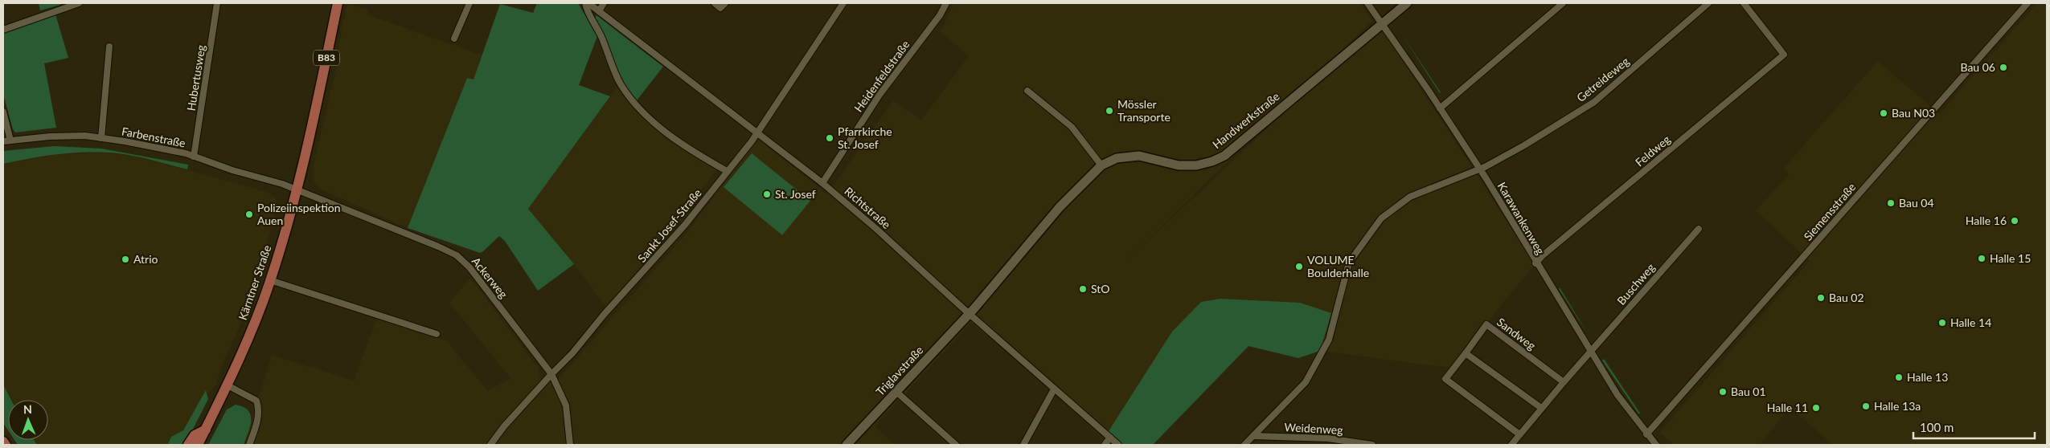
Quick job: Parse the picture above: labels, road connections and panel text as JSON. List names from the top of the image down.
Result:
{
  "streets": {
    "main road": ["B83", "Kärntner Straße"],
    "street": [
      "Heidenfeldstraße",
      "Hubertusweg",
      "Getreideweg",
      "Handwerkstraße",
      "Farbenstraße",
      "Feldweg",
      "Richtstraße",
      "Siemensstraße",
      "Karawankenweg",
      "Sankt Josef-Straße",
      "Ackerweg",
      "Buschweg",
      "Sandweg",
      "Triglavstraße",
      "Weidenweg"
    ]
  },
  "crossings": [
    ["Heidenfeldstraße", "Richtstraße"],
    ["Hubertusweg", "Farbenstraße"],
    ["Getreideweg", "Karawankenweg"],
    ["Getreideweg", "Weidenweg"],
    ["Handwerkstraße", "Richtstraße"],
    ["Handwerkstraße", "Karawankenweg"],
    ["Handwerkstraße", "Triglavstraße"],
    ["Farbenstraße", "Ackerweg"],
    ["Farbenstraße", "Kärntner Straße"],
    ["Feldweg", "Karawankenweg"],
    ["Richtstraße", "Sankt Josef-Straße"],
    ["Richtstraße", "Triglavstraße"],
    ["Siemensstraße", "Karawankenweg"],
    ["Karawankenweg", "Buschweg"],
    ["Sankt Josef-Straße", "Ackerweg"],
    ["Ackerweg", "Kärntner Straße"]
  ],
  "places": [
    "Bau 06",
    "Mössler Transporte",
    "Bau N03",
    "Pfarrkirche St. Josef",
    "St. Josef",
    "Bau 04",
    "Polizeiinspektion Auen",
    "Halle 16",
    "Halle 15",
    "Atrio",
    "VOLUME Boulderhalle",
    "StO",
    "Bau 02",
    "Halle 14",
    "Halle 13",
    "Bau 01",
    "Halle 13a",
    "Halle 11"
  ],
  "scale_bar": "100 m",
  "north": "top"
}
